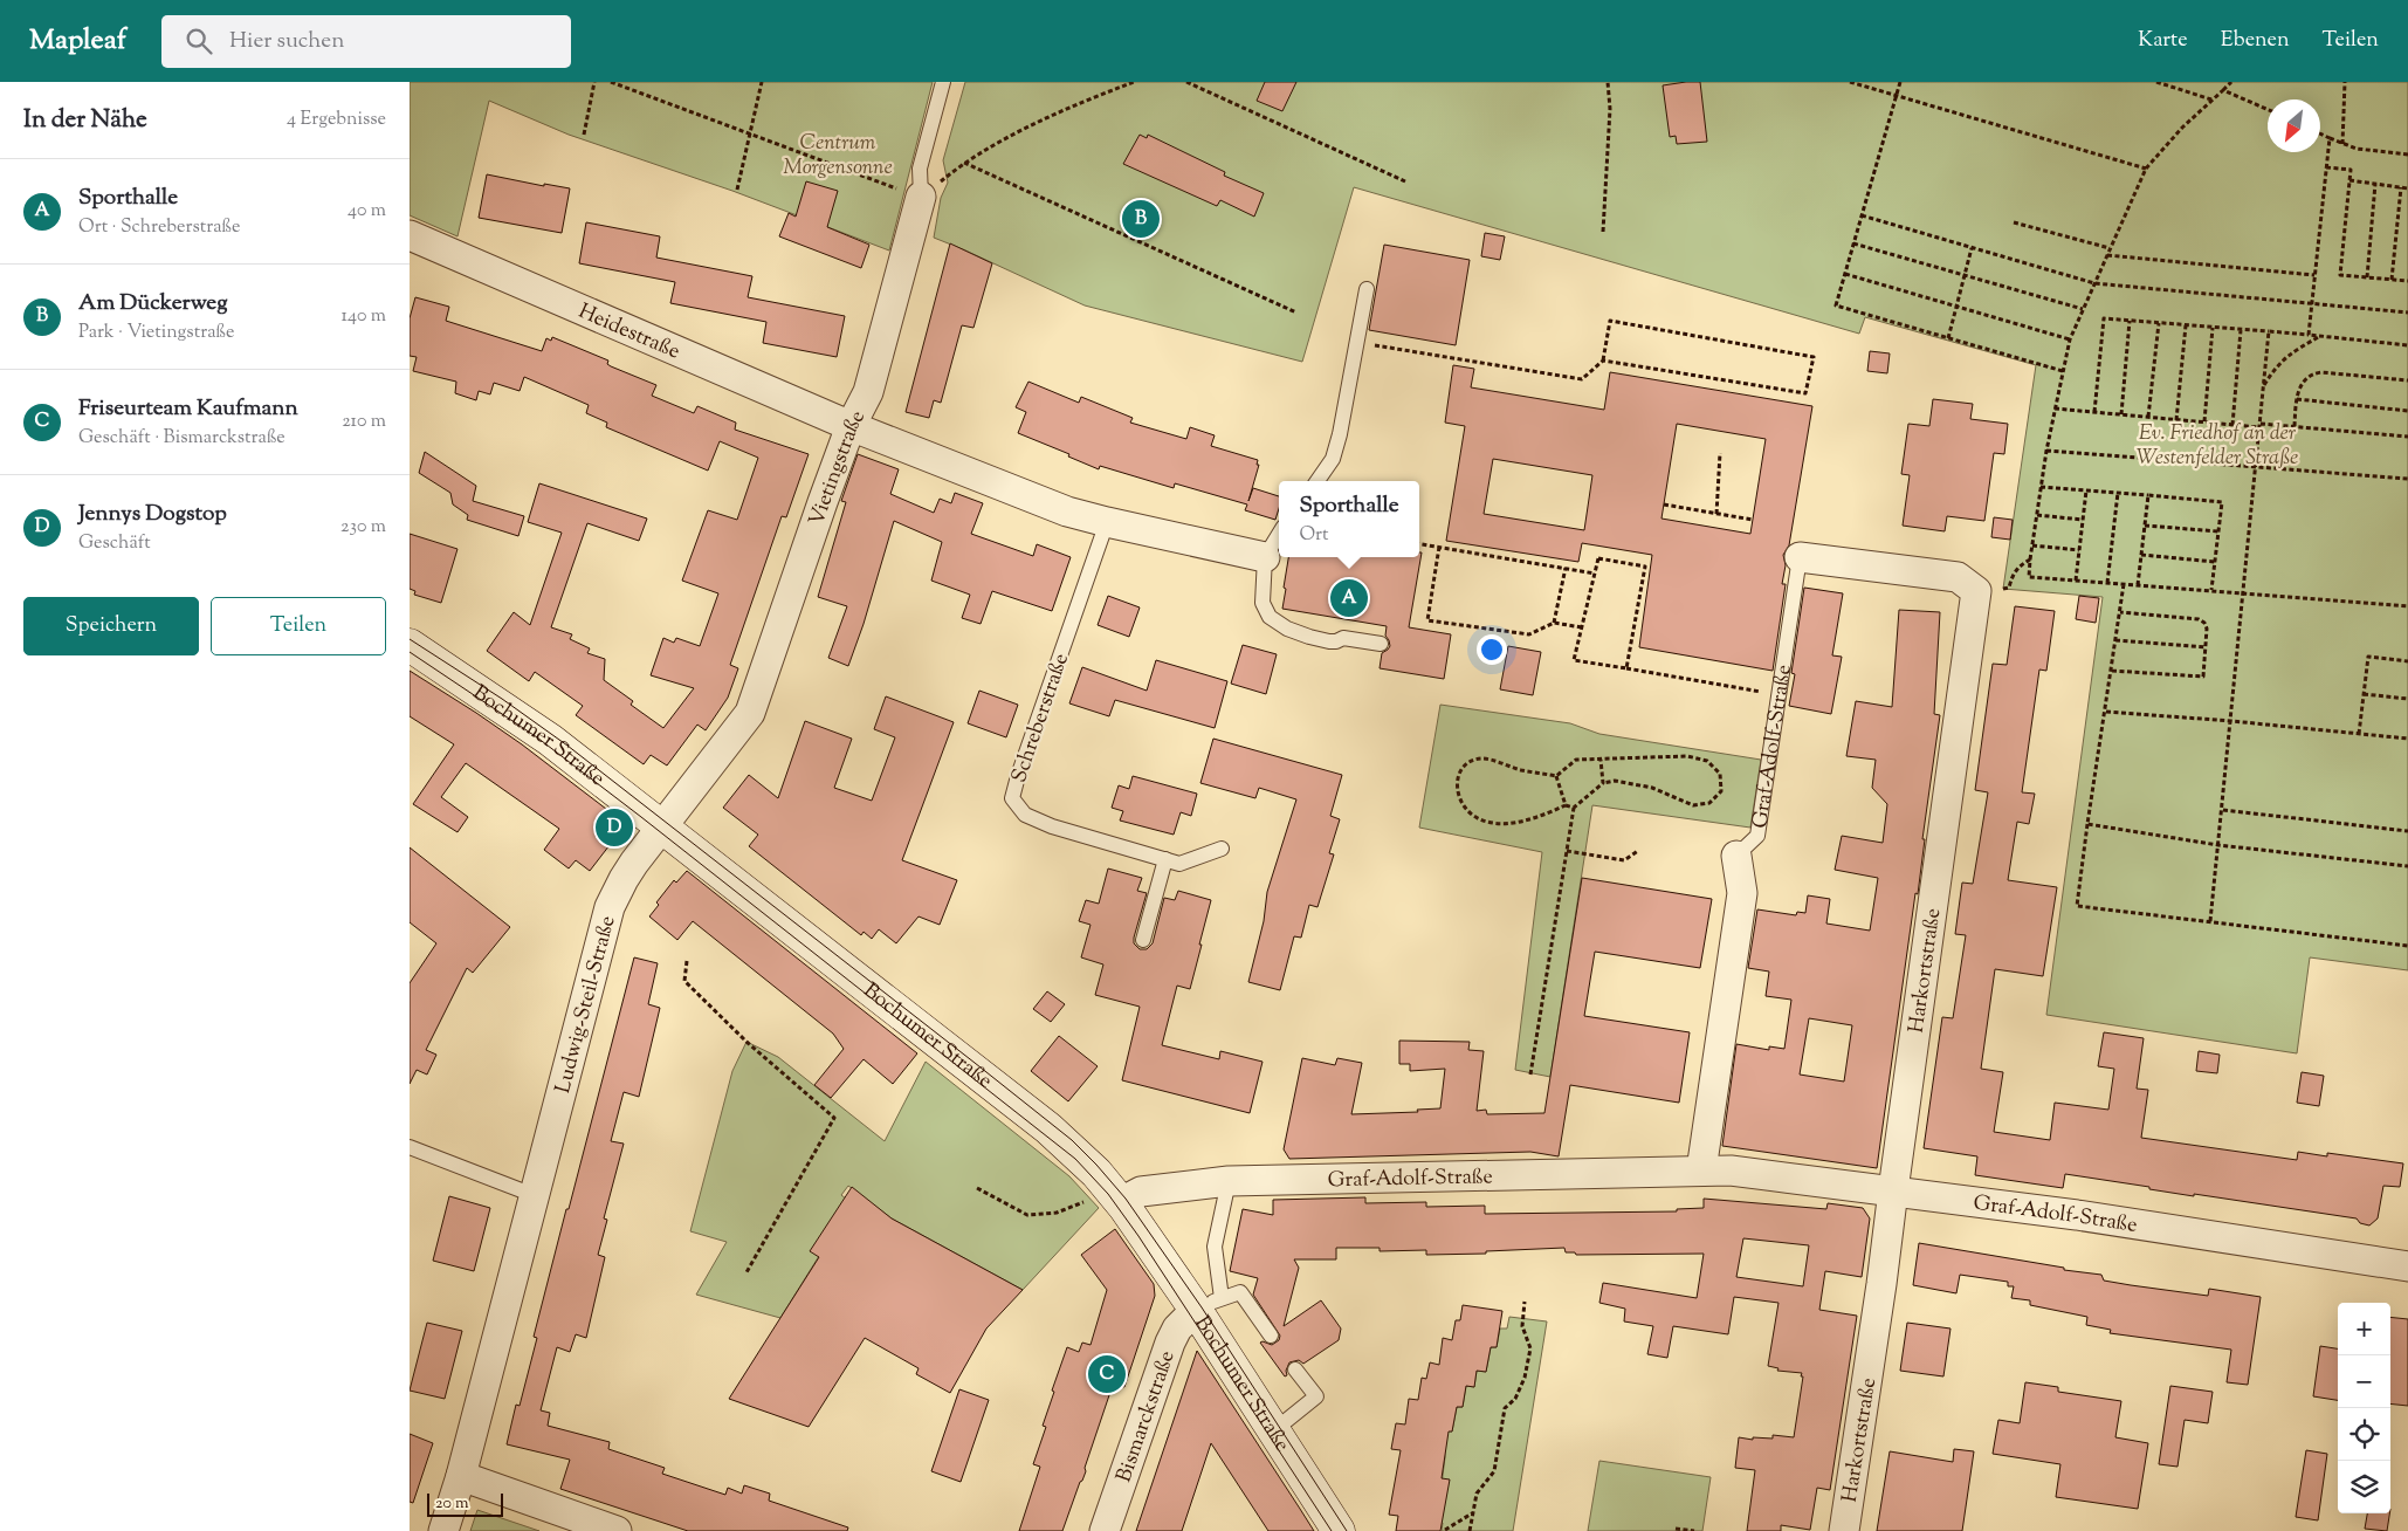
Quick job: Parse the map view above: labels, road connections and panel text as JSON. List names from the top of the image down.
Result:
{
  "streets": {
    "main road": ["Bochumer Straße"],
    "street": [
      "Heidestraße",
      "Vietingstraße",
      "Graf-Adolf-Straße",
      "Harkortstraße",
      "Ludwig-Steil-Straße",
      "Bismarckstraße"
    ],
    "lane": ["Schreberstraße"]
  },
  "crossings": [
    ["Heidestraße", "Vietingstraße"],
    ["Vietingstraße", "Bochumer Straße"],
    ["Vietingstraße", "Ludwig-Steil-Straße"],
    ["Bochumer Straße", "Graf-Adolf-Straße"],
    ["Bochumer Straße", "Ludwig-Steil-Straße"],
    ["Bochumer Straße", "Bismarckstraße"],
    ["Graf-Adolf-Straße", "Harkortstraße"]
  ],
  "parks": ["Centrum Morgensonne", "Ev. Friedhof an der Westenfelder Straße"],
  "scale_bar": "20 m",
  "north": "bottom left",
  "page": {
    "header": "Mapleaf",
    "search": "Hier suchen",
    "nav": ["Karte", "Ebenen", "Teilen"],
    "heading": ["In der Nähe", "4 Ergebnisse"],
    "list": [
      {
        "mark": "A",
        "name": "Sporthalle",
        "note": "Ort · Schreberstraße",
        "value": "40 m"
      },
      {
        "mark": "B",
        "name": "Am Dückerweg",
        "note": "Park · Vietingstraße",
        "value": "140 m"
      },
      {
        "mark": "C",
        "name": "Friseurteam Kaufmann",
        "note": "Geschäft · Bismarckstraße",
        "value": "210 m"
      },
      {
        "mark": "D",
        "name": "Jennys Dogstop",
        "note": "Geschäft",
        "value": "230 m"
      }
    ],
    "pins": [
      "B",
      "A",
      "D",
      "C"
    ],
    "popup": ["Sporthalle", "Ort"],
    "buttons": ["Speichern", "Teilen"],
    "map_buttons": ["+", "−"],
    "scale": "20 m"
  }
}
